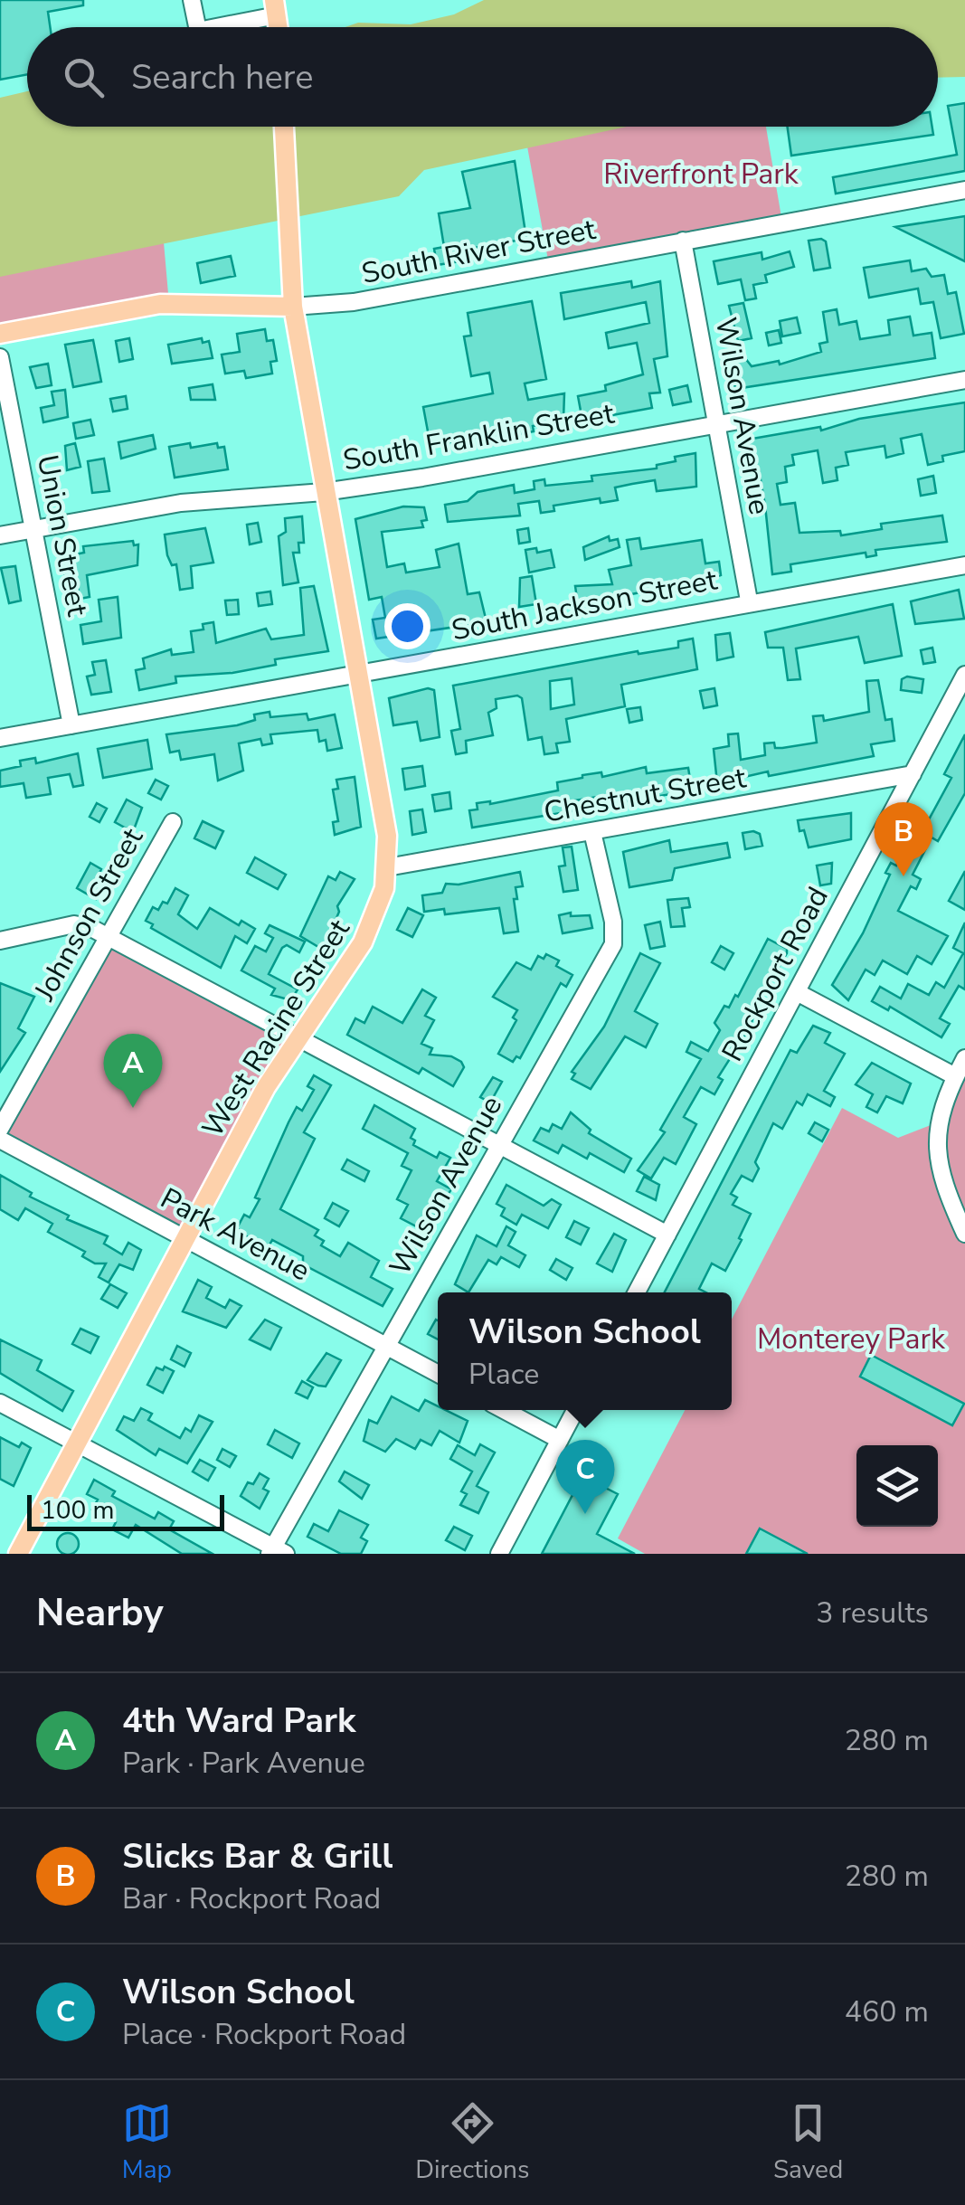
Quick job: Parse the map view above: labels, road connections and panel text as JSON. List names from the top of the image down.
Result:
{
  "streets": {
    "main road": ["South River Street", "West Racine Street"],
    "street": [
      "Wilson Avenue",
      "South Franklin Street",
      "Union Street",
      "South Jackson Street",
      "Chestnut Street",
      "Johnson Street",
      "Rockport Road",
      "Park Avenue"
    ]
  },
  "crossings": [
    ["South River Street", "Wilson Avenue"],
    ["South River Street", "West Racine Street"],
    ["Wilson Avenue", "South Franklin Street"],
    ["Wilson Avenue", "South Jackson Street"],
    ["Wilson Avenue", "Chestnut Street"],
    ["Wilson Avenue", "Park Avenue"],
    ["South Franklin Street", "Union Street"],
    ["South Franklin Street", "West Racine Street"],
    ["Union Street", "South Jackson Street"],
    ["South Jackson Street", "West Racine Street"],
    ["Chestnut Street", "Rockport Road"],
    ["Chestnut Street", "West Racine Street"],
    ["West Racine Street", "Park Avenue"]
  ],
  "parks": ["Riverfront Park", "Monterey Park"],
  "scale_bar": "100 m",
  "page": {
    "search": "Search here",
    "pins": ["B", "A", "C"],
    "popup": ["Wilson School", "Place"],
    "scale": "100 m",
    "heading": ["Nearby", "3 results"],
    "list": [
      {
        "mark": "A",
        "name": "4th Ward Park",
        "note": "Park · Park Avenue",
        "value": "280 m"
      },
      {
        "mark": "B",
        "name": "Slicks Bar & Grill",
        "note": "Bar · Rockport Road",
        "value": "280 m"
      },
      {
        "mark": "C",
        "name": "Wilson School",
        "note": "Place · Rockport Road",
        "value": "460 m"
      }
    ],
    "nav": ["Map", "Directions", "Saved"]
  }
}
